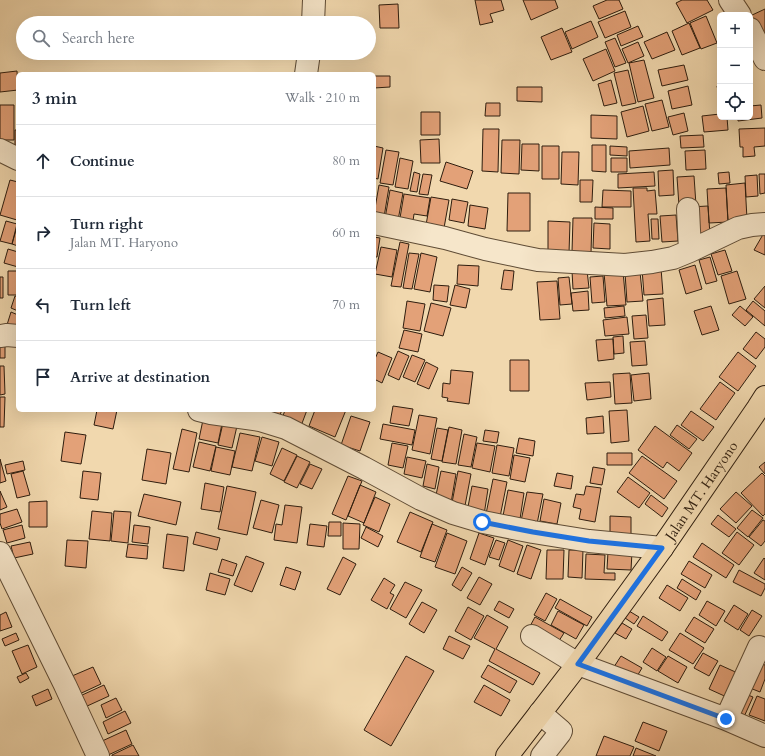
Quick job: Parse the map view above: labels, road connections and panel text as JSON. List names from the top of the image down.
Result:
{
  "streets": {
    "main road": ["Jalan MT. Haryono"]
  },
  "page": {
    "map_buttons": ["+", "−"],
    "search": "Search here",
    "heading": ["3 min", "Walk · 210 m"],
    "list": [
      ["Continue", "80 m"],
      ["Turn right", "Jalan MT. Haryono", "60 m"],
      ["Turn left", "70 m"],
      "Arrive at destination"
    ]
  }
}
